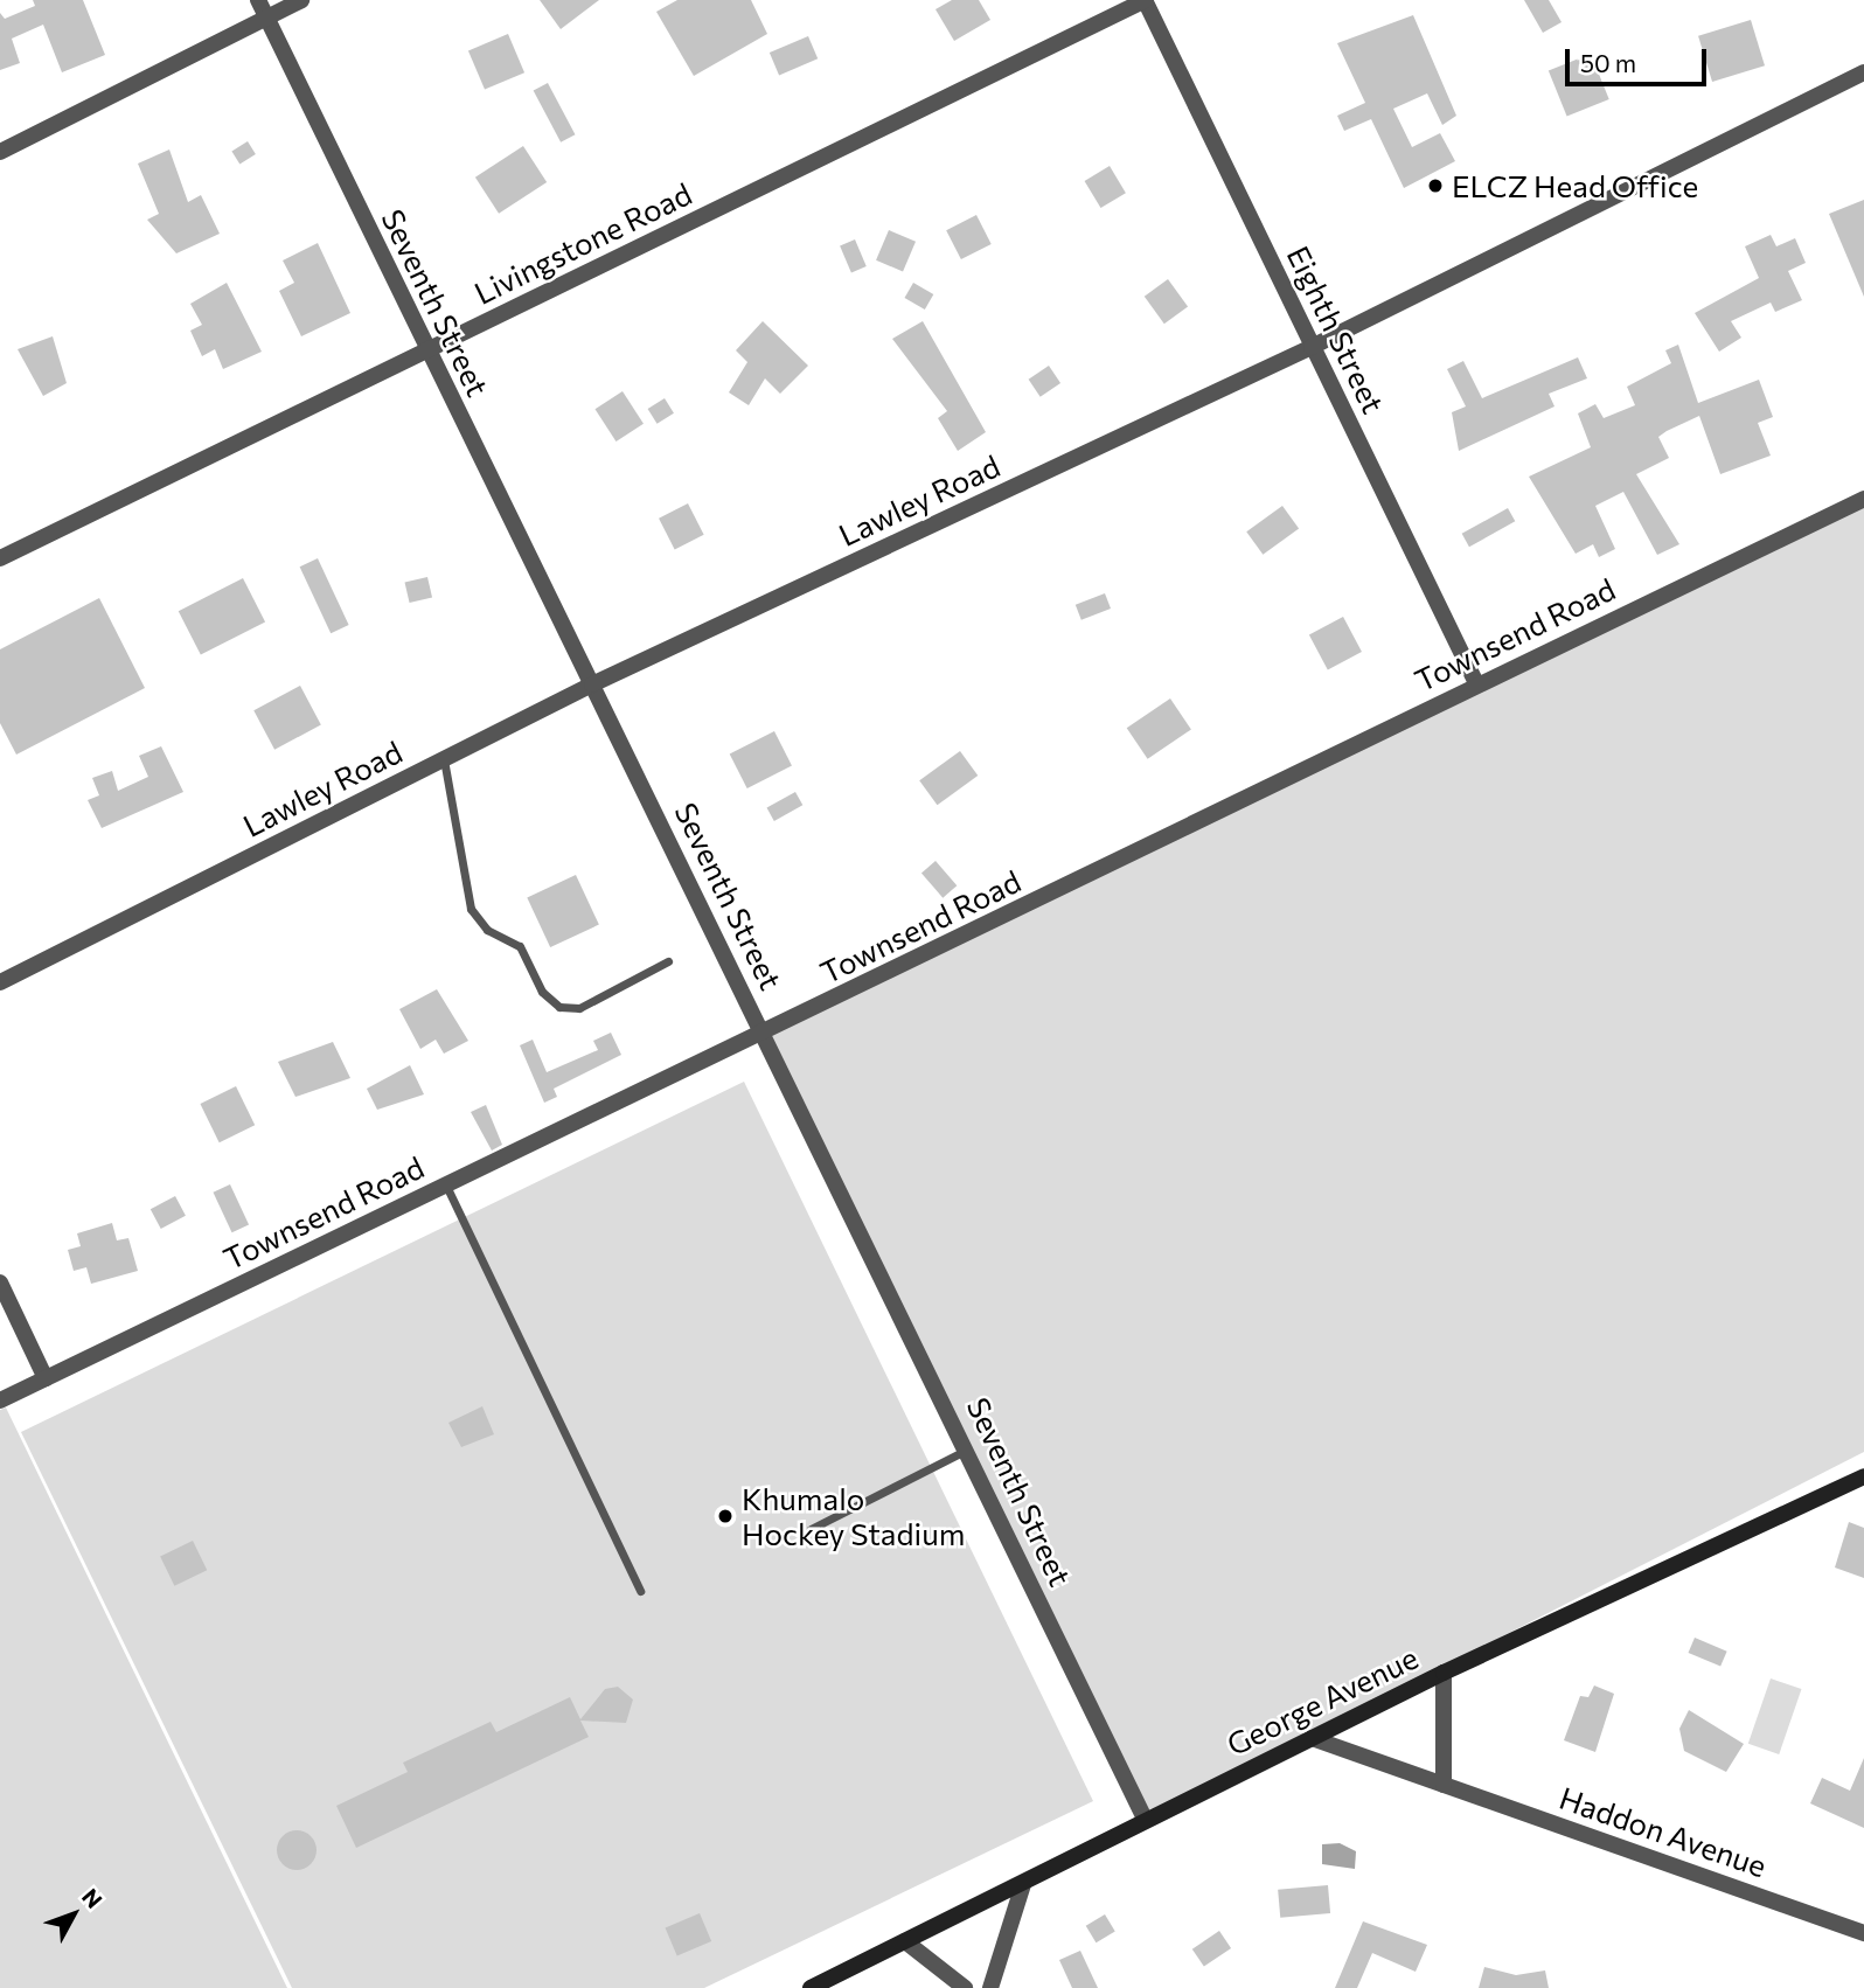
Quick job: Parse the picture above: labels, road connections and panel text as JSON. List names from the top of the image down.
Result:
{
  "streets": {
    "main road": ["George Avenue"],
    "street": [
      "Livingstone Road",
      "Seventh Street",
      "Eighth Street",
      "Lawley Road",
      "Townsend Road",
      "Haddon Avenue"
    ]
  },
  "crossings": [
    ["Livingstone Road", "Seventh Street"],
    ["Livingstone Road", "Eighth Street"],
    ["Seventh Street", "Lawley Road"],
    ["Seventh Street", "Townsend Road"],
    ["Seventh Street", "George Avenue"],
    ["Eighth Street", "Lawley Road"],
    ["Eighth Street", "Townsend Road"],
    ["George Avenue", "Haddon Avenue"]
  ],
  "places": ["ELCZ Head Office", "Khumalo Hockey Stadium"],
  "scale_bar": "50 m",
  "north": "top right"
}
